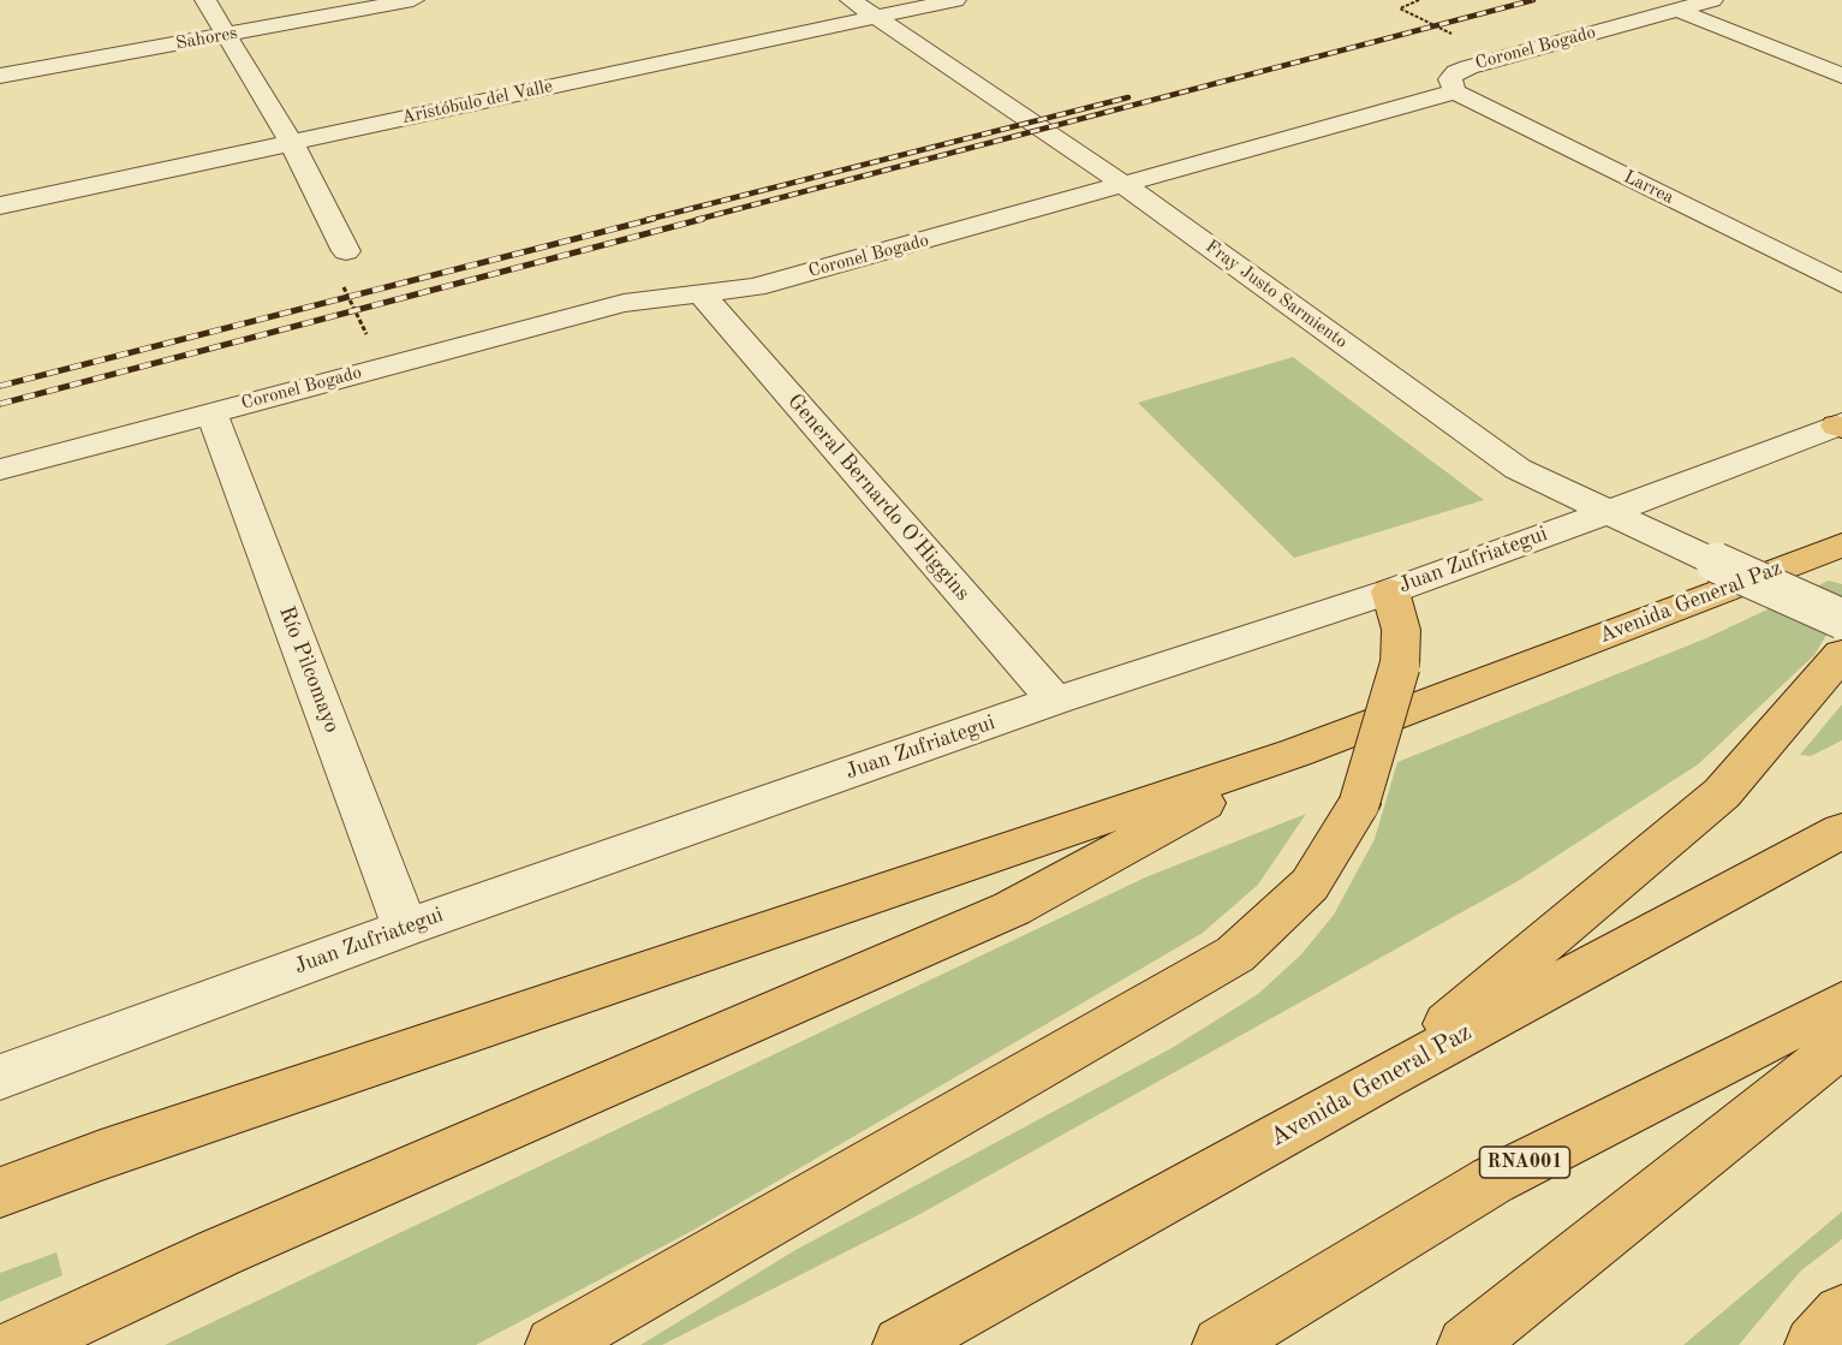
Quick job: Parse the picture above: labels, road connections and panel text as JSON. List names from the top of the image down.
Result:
{
  "streets": {
    "highway": ["Avenida General Paz", "RNA001"],
    "street": [
      "Sahores",
      "Coronel Bogado",
      "Aristóbulo del Valle",
      "Larrea",
      "Fray Justo Sarmiento",
      "General Bernardo O'Higgins",
      "Juan Zufriategui",
      "Río Pilcomayo"
    ]
  },
  "crossings": [
    ["Coronel Bogado", "Larrea"],
    ["Coronel Bogado", "Fray Justo Sarmiento"],
    ["Coronel Bogado", "General Bernardo O'Higgins"],
    ["Coronel Bogado", "Río Pilcomayo"],
    ["Aristóbulo del Valle", "Fray Justo Sarmiento"],
    ["Fray Justo Sarmiento", "Juan Zufriategui"],
    ["General Bernardo O'Higgins", "Juan Zufriategui"],
    ["Juan Zufriategui", "Río Pilcomayo"]
  ]
}
